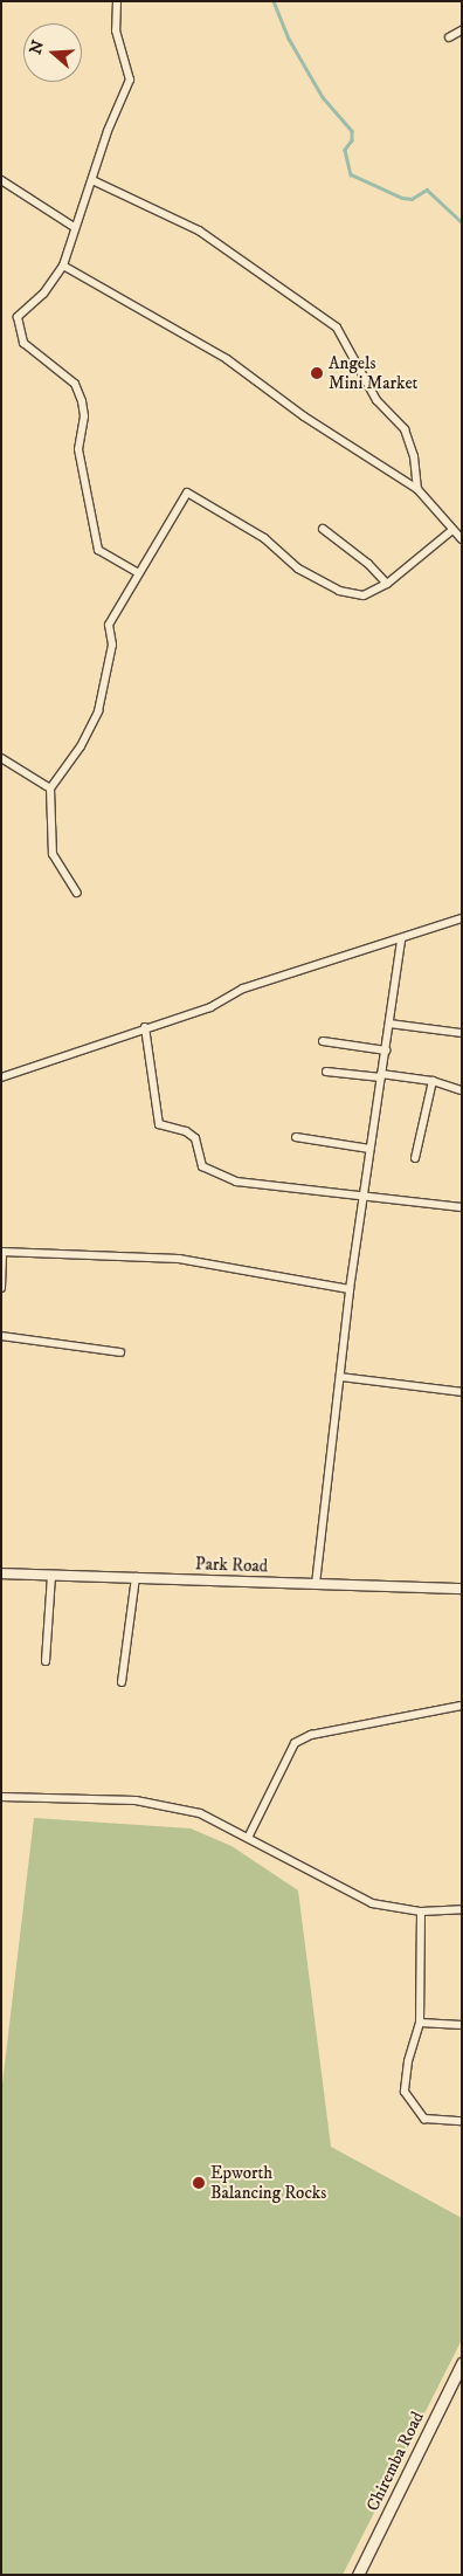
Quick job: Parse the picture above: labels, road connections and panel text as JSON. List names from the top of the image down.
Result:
{
  "streets": {
    "main road": ["Chiremba Road"],
    "street": ["Park Road"]
  },
  "places": ["Angels Mini Market", "Epworth Balancing Rocks"],
  "north": "left"
}
